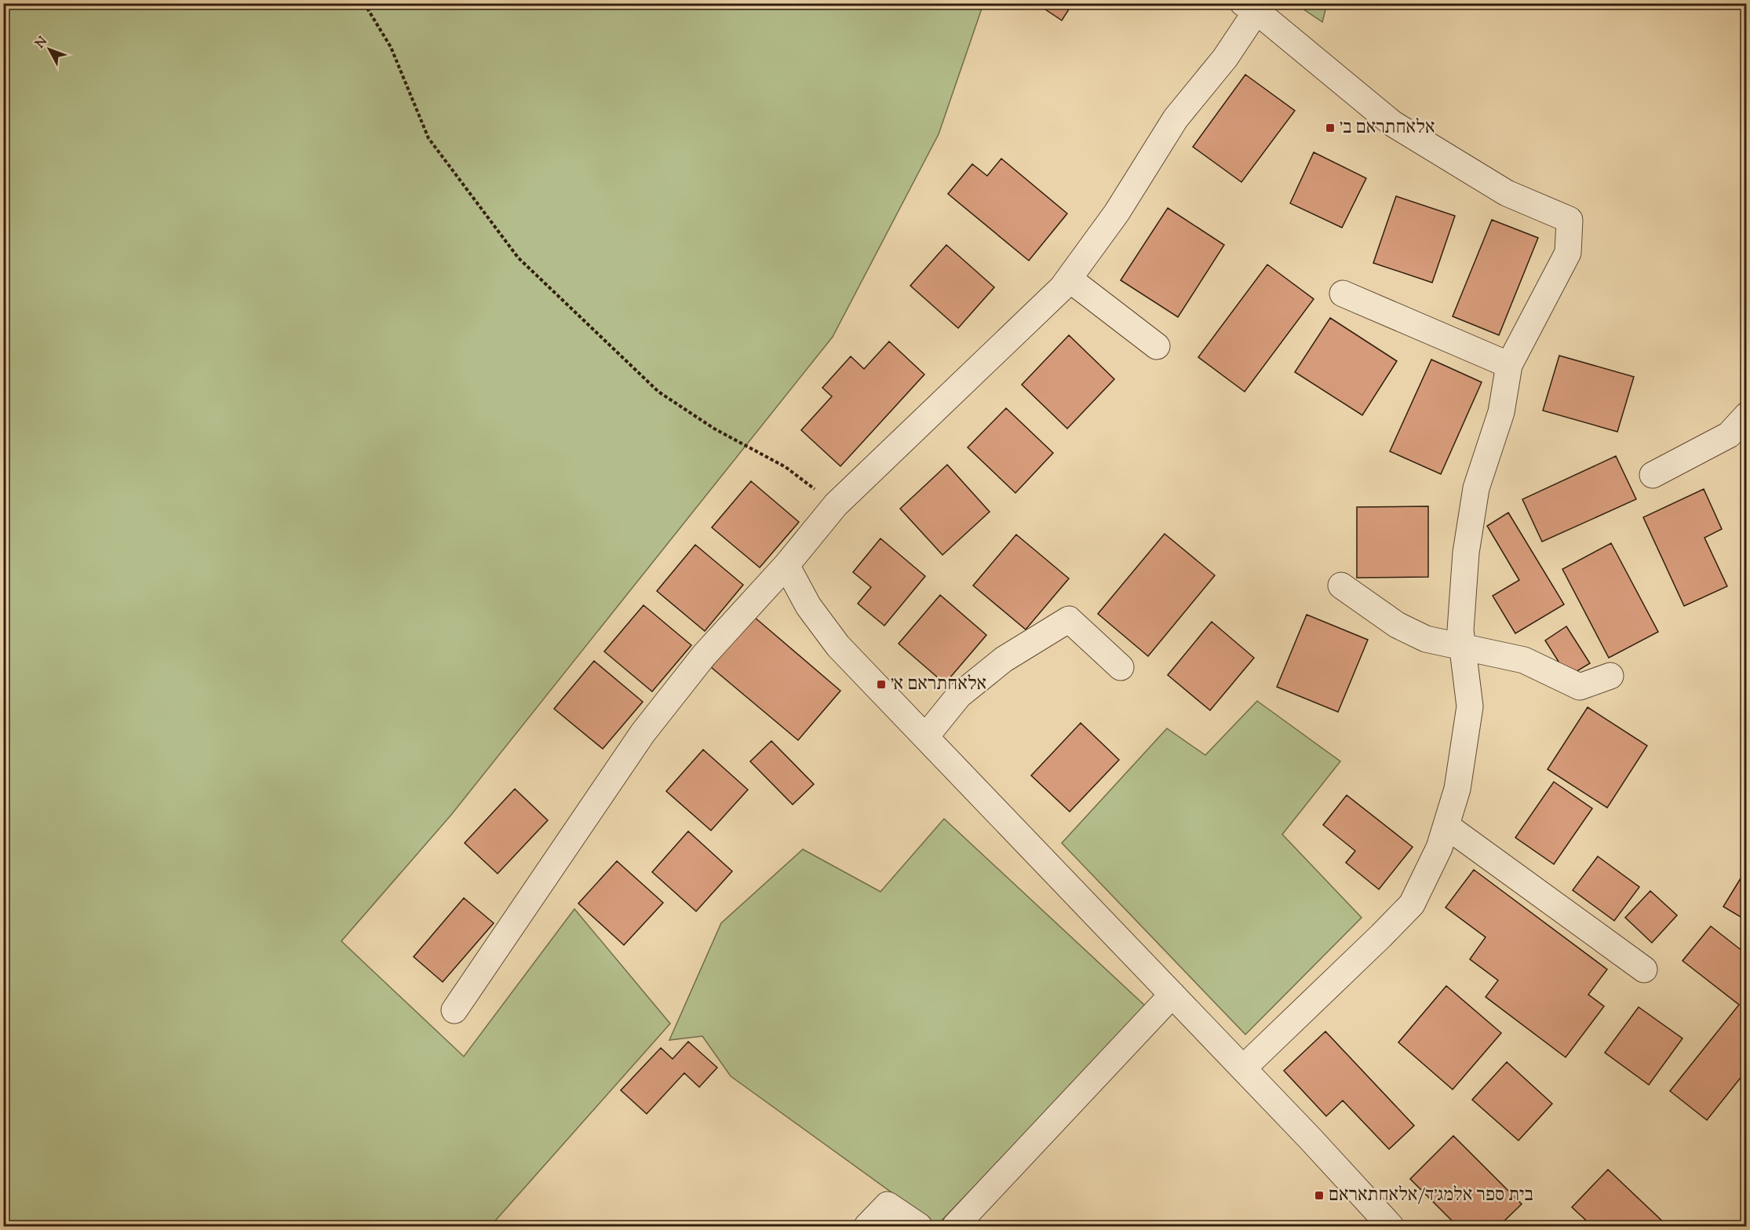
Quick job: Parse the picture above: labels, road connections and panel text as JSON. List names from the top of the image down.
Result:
{
  "places": {
    "transit": ["אלאחתראם ב׳", "אלאחתראם א׳", "בית ספר אלמג׳ד/אלאחתאראם"]
  },
  "north": "top left"
}
